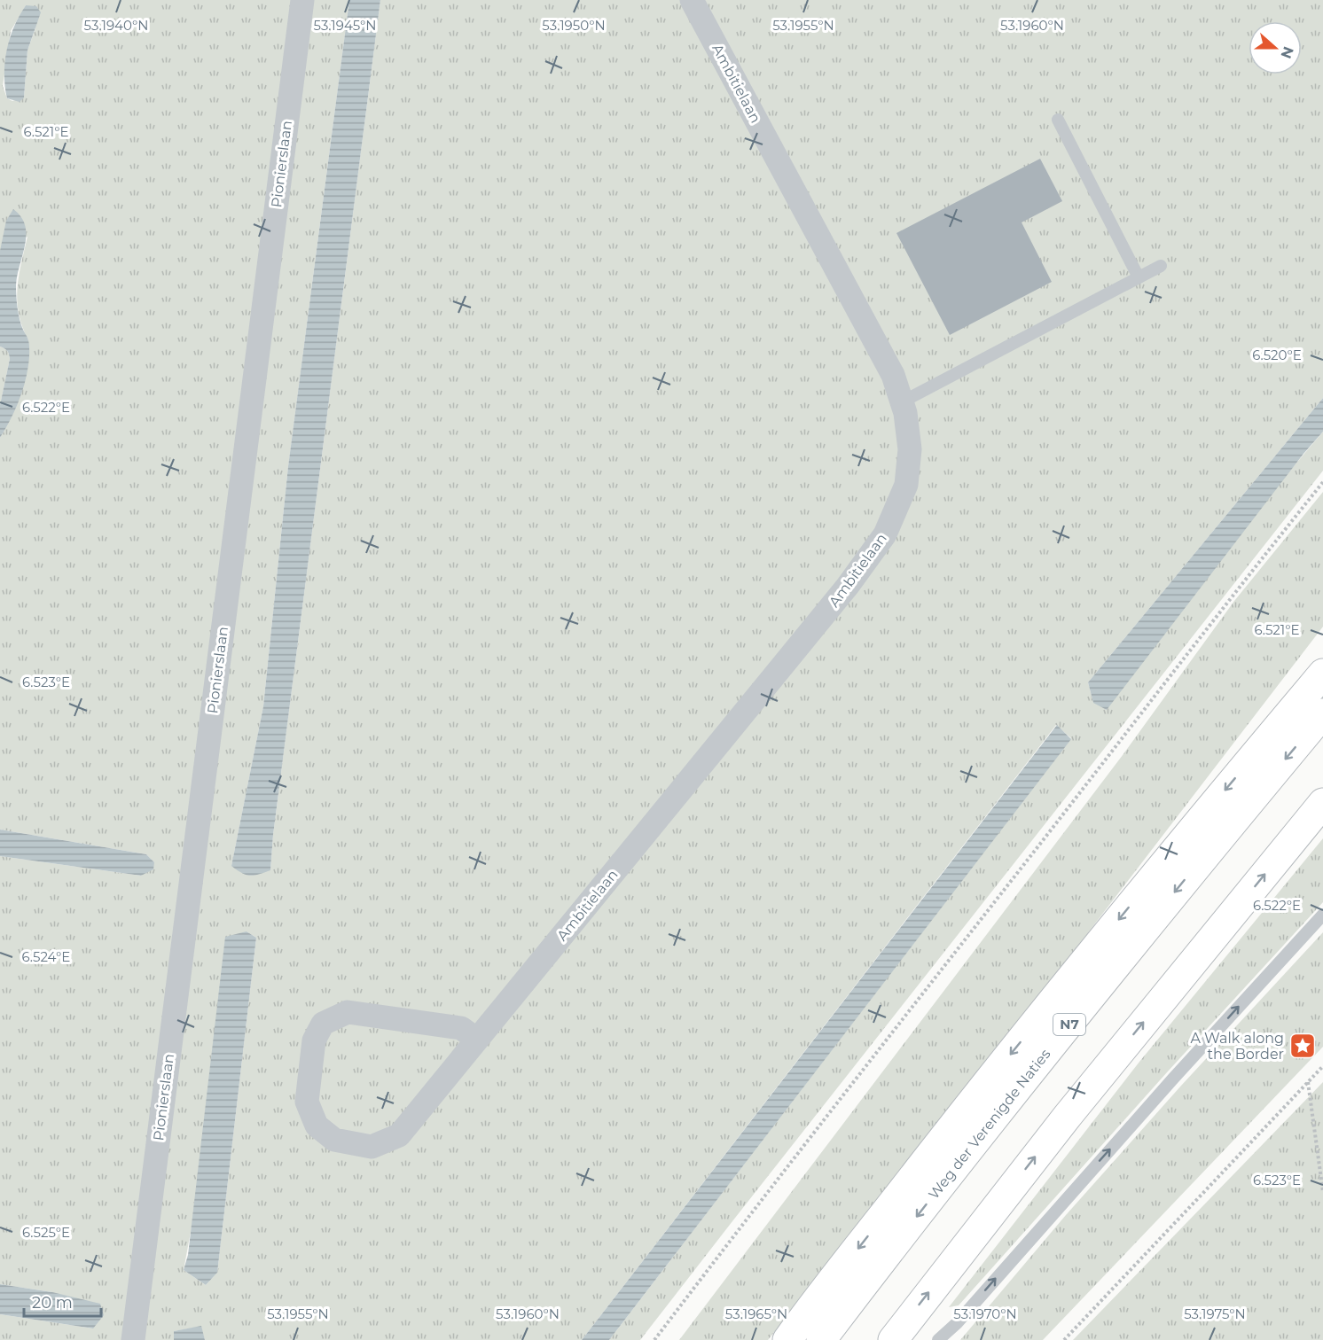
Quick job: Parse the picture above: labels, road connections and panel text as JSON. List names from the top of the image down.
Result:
{
  "streets": {
    "highway": ["N7", "Weg der Verenigde Naties"],
    "street": ["Ambitielaan", "Pionierslaan"]
  },
  "places": {
    "place": ["A Walk along the Border"]
  },
  "scale_bar": "20 m",
  "north": "right",
  "coordinates": [
    "53.1950°N",
    "53.1955°N",
    "53.1940°N",
    "53.1945°N",
    "53.1960°N",
    "6.521°E",
    "6.520°E",
    "6.522°E",
    "6.523°E",
    "6.524°E",
    "6.525°E",
    "53.1965°N",
    "53.1970°N",
    "53.1975°N"
  ]
}
